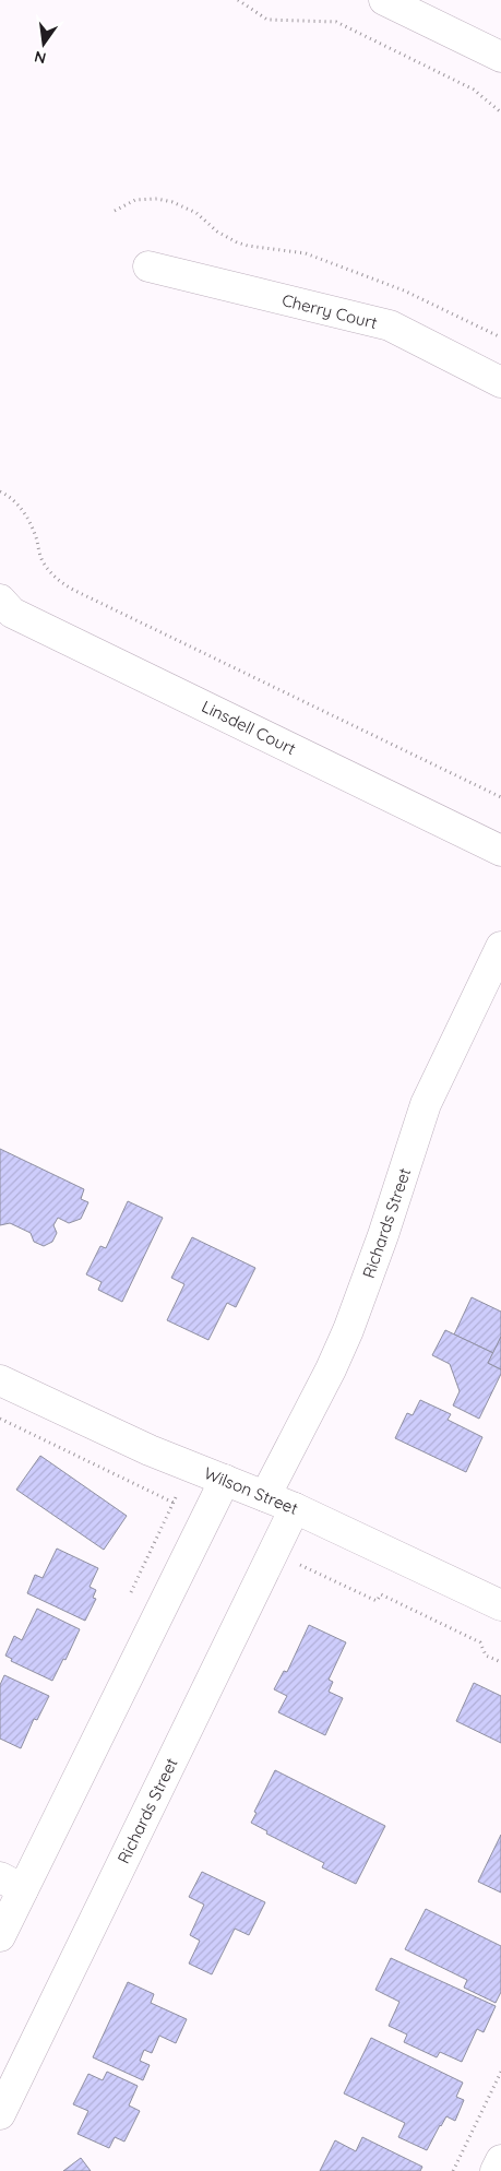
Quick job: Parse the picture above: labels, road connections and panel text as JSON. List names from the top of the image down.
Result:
{
  "streets": {
    "street": [
      "Cherry Court",
      "Linsdell Court",
      "Richards Street",
      "Wilson Street"
    ]
  },
  "crossings": [
    ["Richards Street", "Wilson Street"]
  ],
  "north": "bottom"
}
